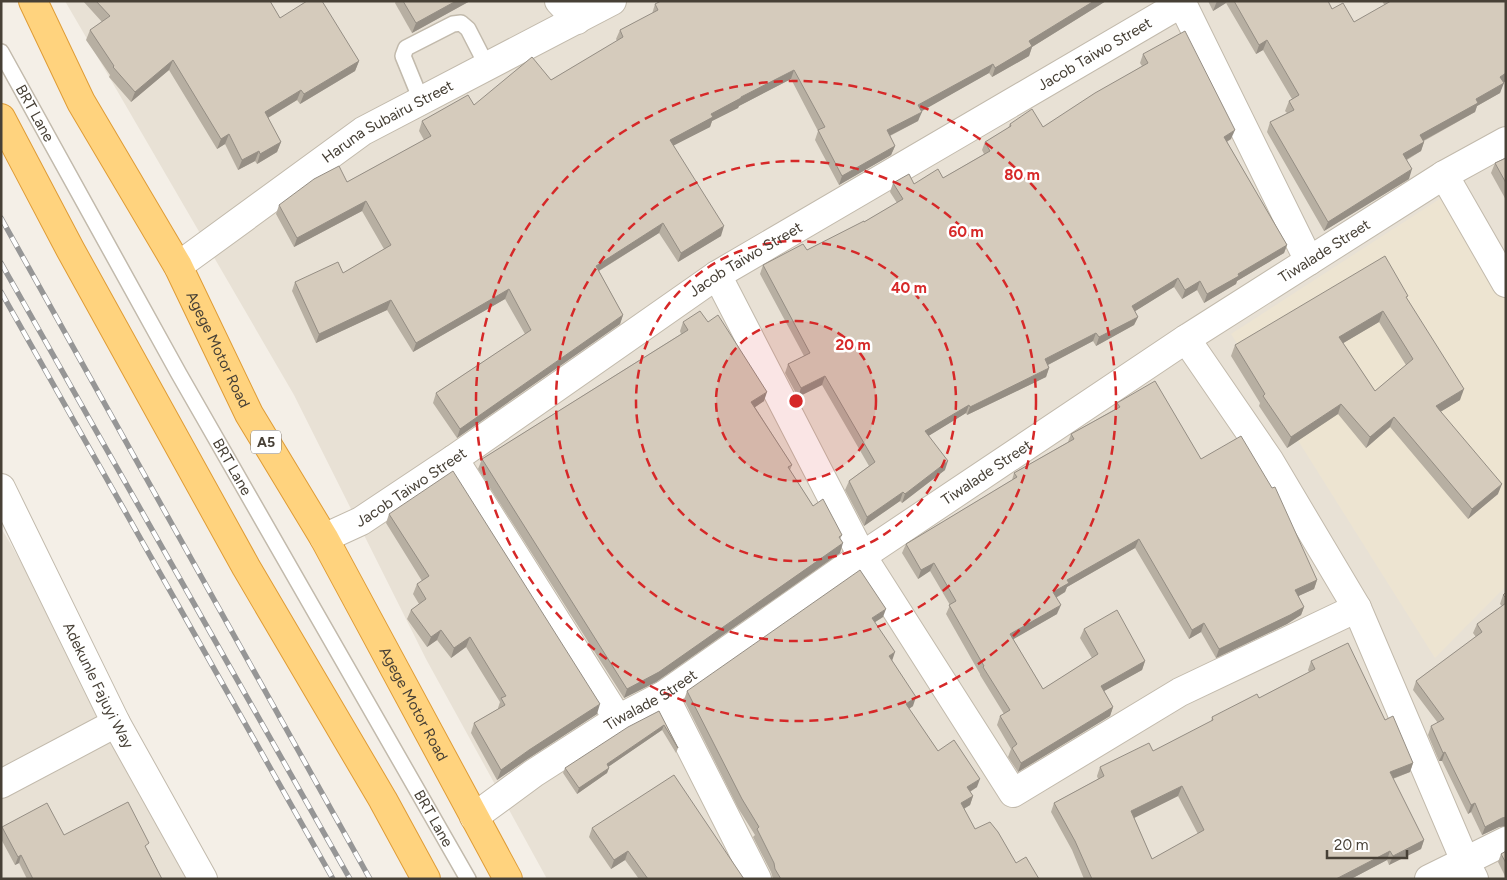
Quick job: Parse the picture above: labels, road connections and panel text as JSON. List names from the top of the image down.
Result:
{
  "streets": {
    "highway": ["Agege Motor Road", "A5"],
    "street": [
      "Jacob Taiwo Street",
      "Haruna Subairu Street",
      "Tiwalade Street",
      "Adekunle Fajuyi Way"
    ],
    "lane": ["BRT Lane"]
  },
  "crossings": [
    ["Jacob Taiwo Street", "Agege Motor Road"],
    ["Haruna Subairu Street", "Agege Motor Road"],
    ["Tiwalade Street", "Agege Motor Road"]
  ],
  "scale_bar": "20 m",
  "rings": [
    "80 m",
    "60 m",
    "40 m",
    "20 m"
  ]
}
